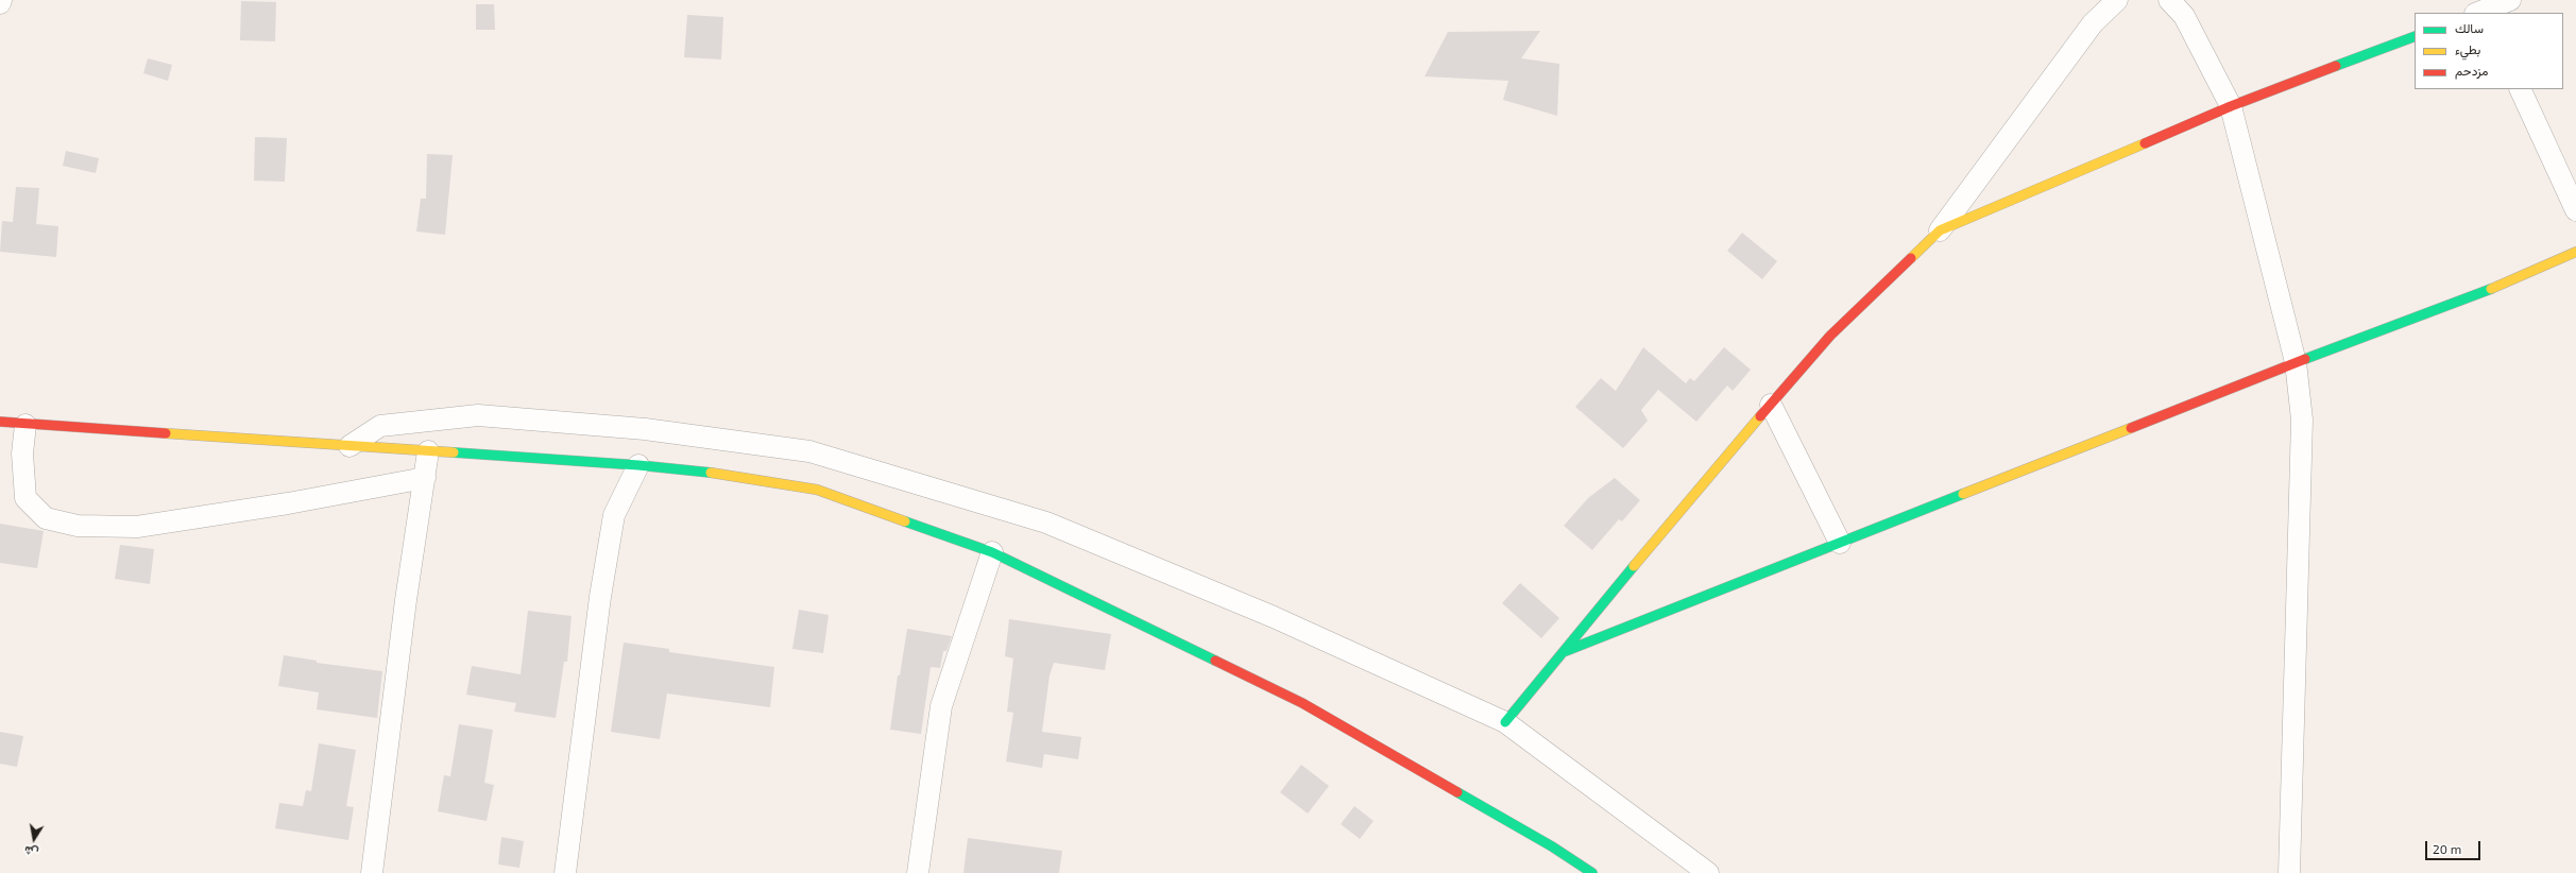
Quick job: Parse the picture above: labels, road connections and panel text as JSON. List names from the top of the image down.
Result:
{
  "legend": ["سالك", "بطيء", "مزدحم"],
  "scale_bar": "20 m",
  "north": "bottom"
}
